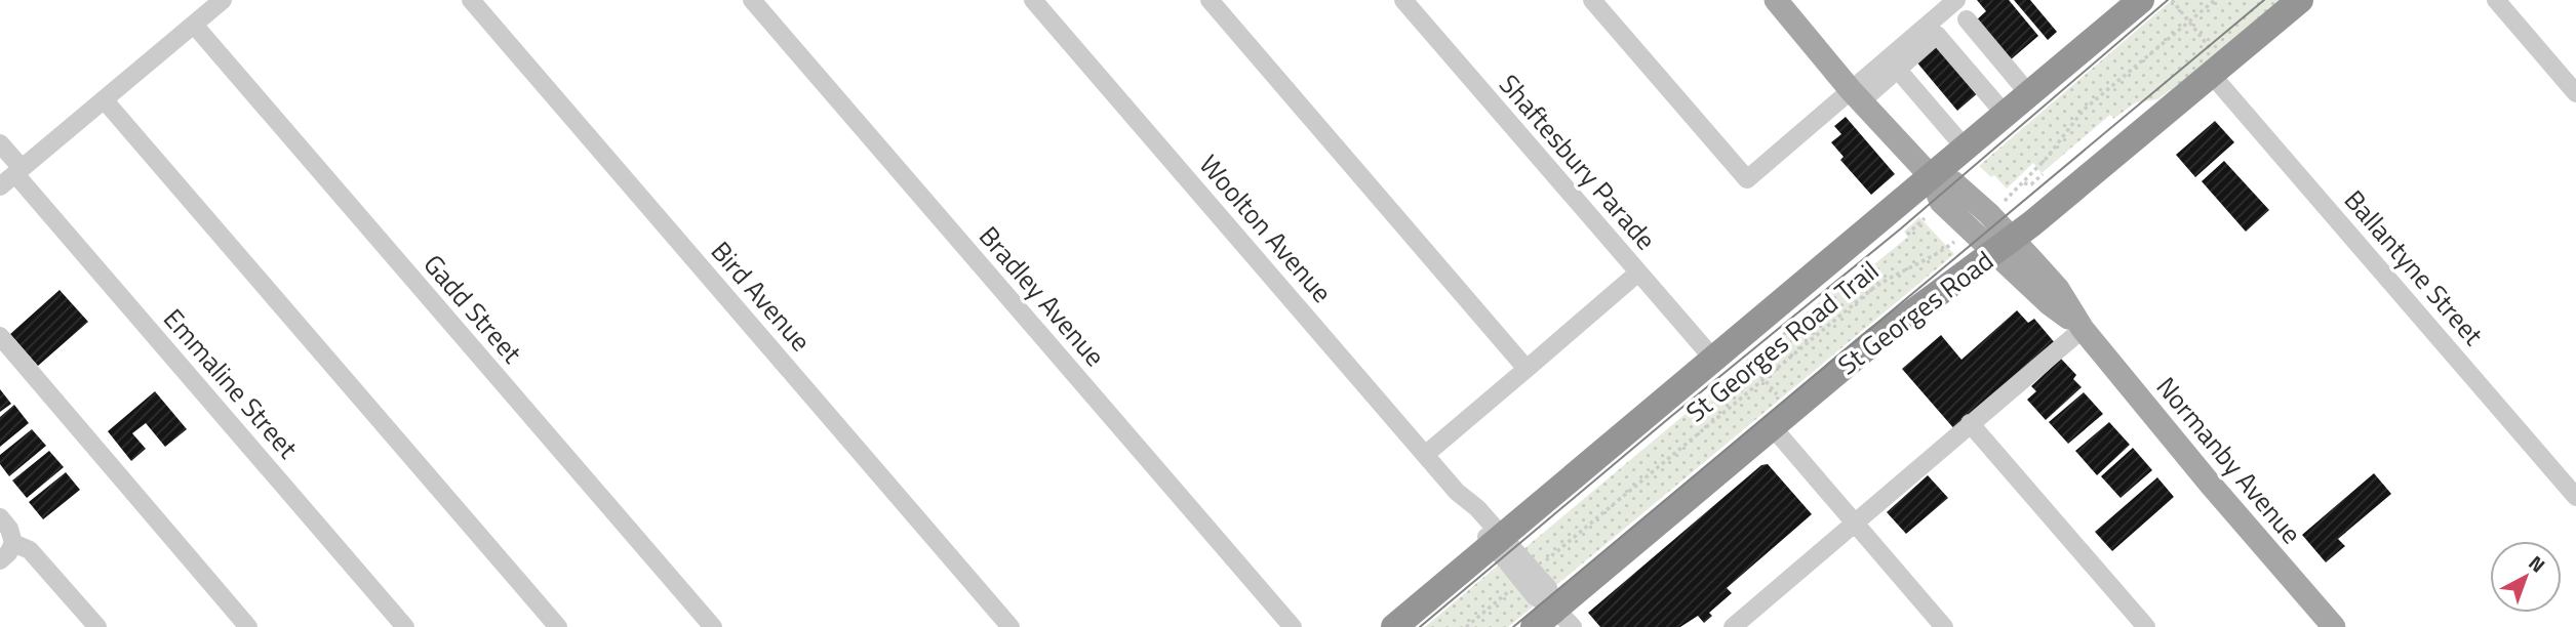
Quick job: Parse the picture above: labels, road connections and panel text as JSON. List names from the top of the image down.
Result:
{
  "streets": {
    "highway": ["St Georges Road"],
    "main road": ["Normanby Avenue"],
    "street": [
      "Shaftesbury Parade",
      "Woolton Avenue",
      "Ballantyne Street",
      "Bird Avenue",
      "Bradley Avenue",
      "Gadd Street",
      "Emmaline Street"
    ],
    "path": ["St Georges Road Trail"]
  },
  "crossings": [
    ["Woolton Avenue", "St Georges Road"],
    ["Woolton Avenue", "St Georges Road Trail"],
    ["Ballantyne Street", "St Georges Road"],
    ["St Georges Road", "Normanby Avenue"],
    ["St Georges Road Trail", "Normanby Avenue"]
  ],
  "north": "top right"
}
